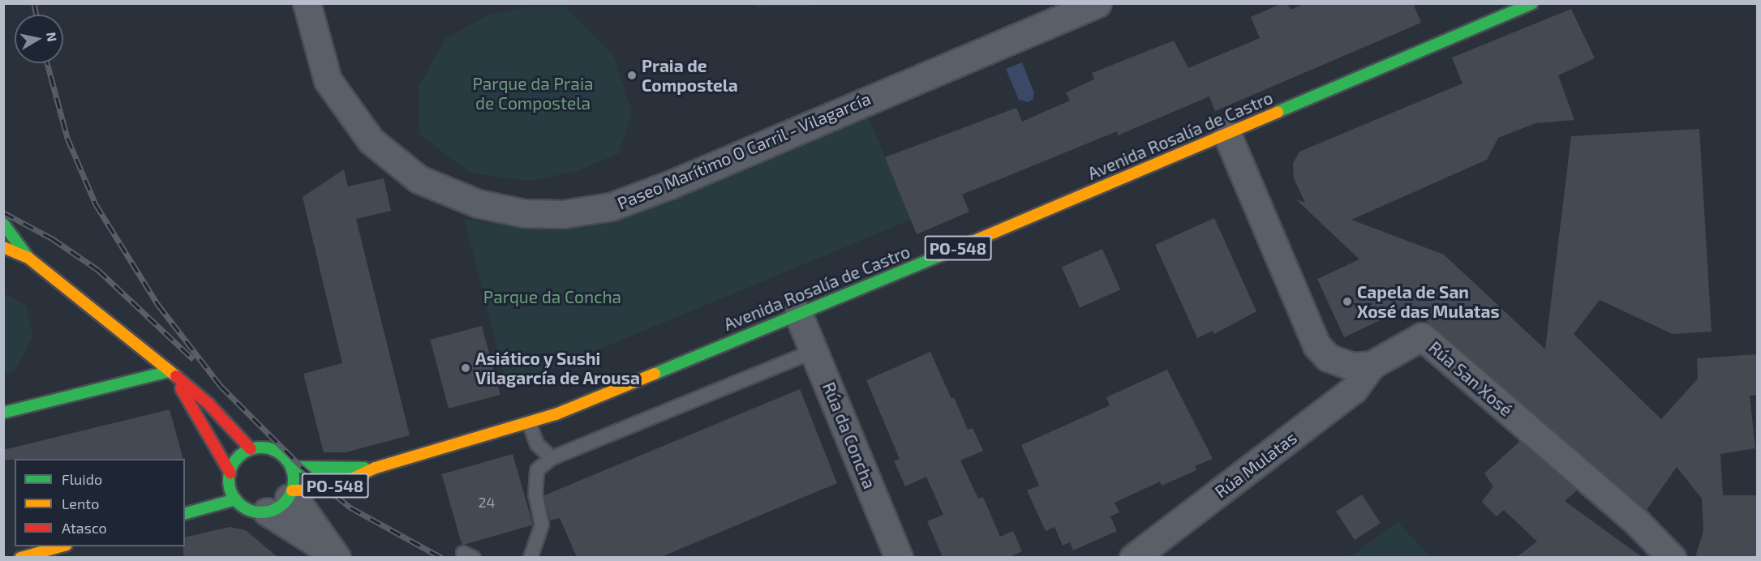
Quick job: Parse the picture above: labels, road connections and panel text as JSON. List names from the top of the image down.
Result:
{
  "streets": {
    "main road": ["Avenida Rosalía de Castro", "PO-548"],
    "street": [
      "Paseo Marítimo O Carril - Vilagarcía",
      "Rúa San Xosé",
      "Rúa da Concha",
      "Rúa Mulatas"
    ]
  },
  "crossings": [
    ["Avenida Rosalía de Castro", "PO-548"],
    ["Avenida Rosalía de Castro", "Rúa San Xosé"],
    ["Avenida Rosalía de Castro", "Rúa da Concha"],
    ["Rúa San Xosé", "Rúa Mulatas"]
  ],
  "parks": ["Parque da Praia de Compostela", "Parque da Concha"],
  "places": ["Praia de Compostela", "Capela de San Xosé das Mulatas", "Asiático y Sushi Vilagarcía de Arousa"],
  "house_numbers": ["24"],
  "legend": ["Fluido", "Lento", "Atasco"],
  "north": "right"
}
